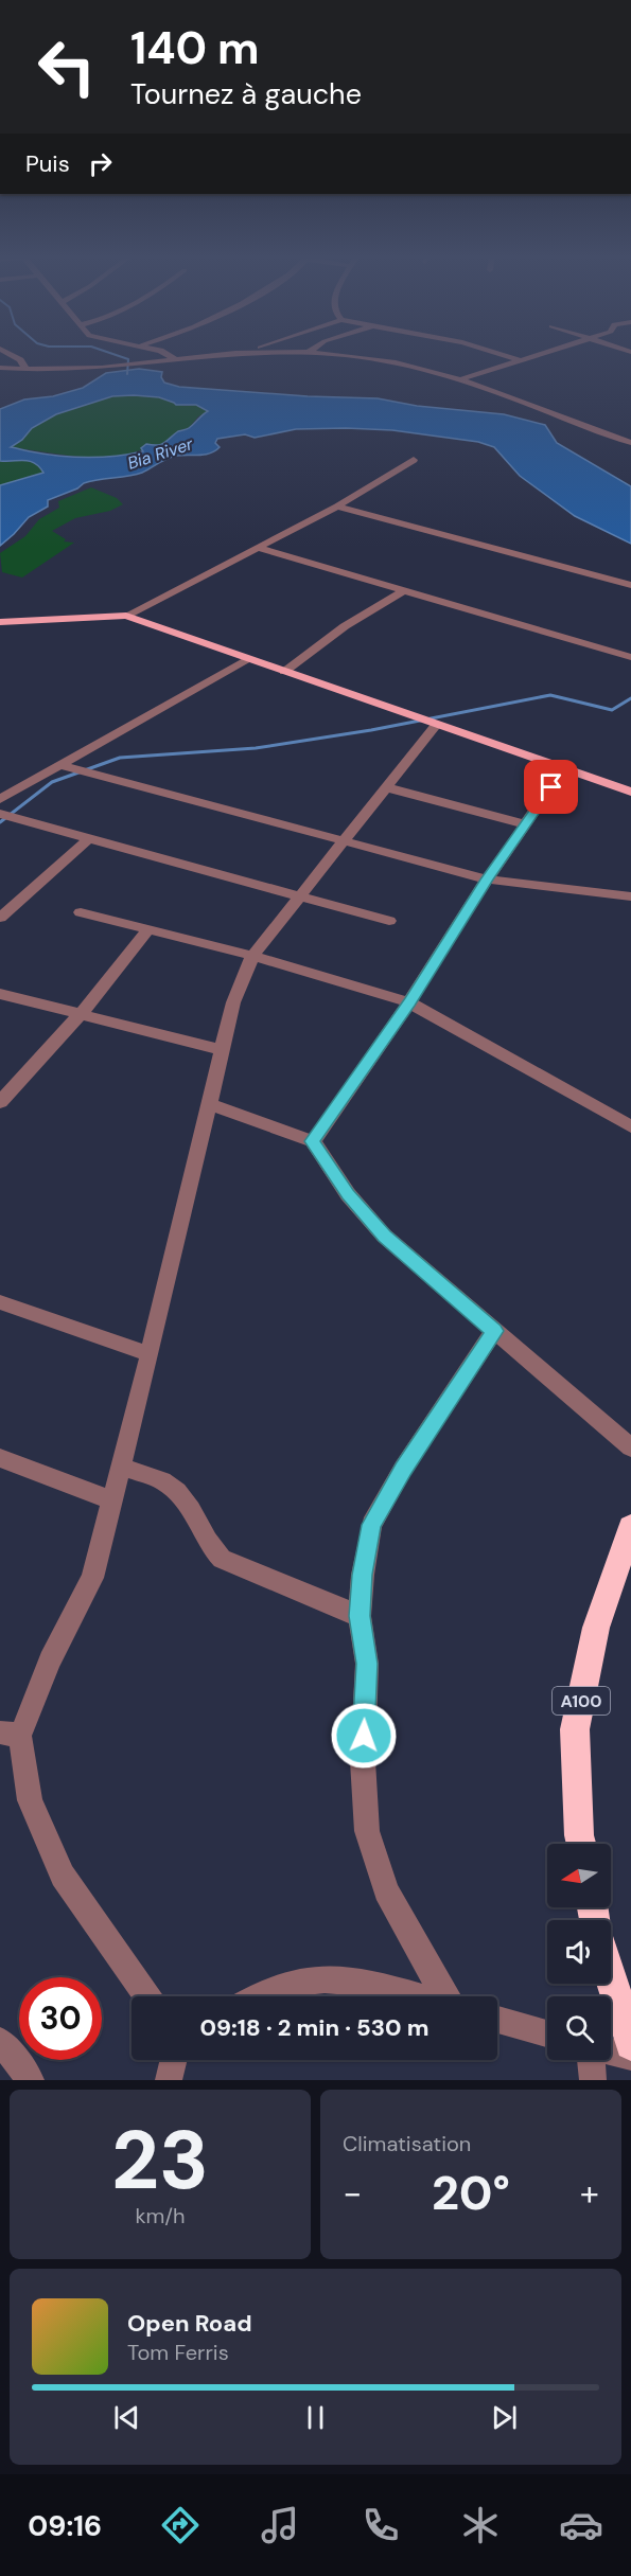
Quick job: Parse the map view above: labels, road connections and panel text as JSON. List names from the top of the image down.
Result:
{
  "streets": {
    "highway": ["A100"]
  },
  "water": ["Bia River"],
  "north": "left",
  "page": {
    "turn": ["140 m", "Tournez à gauche"],
    "then": "Puis",
    "limit": "30",
    "trip": "09:18 · 2 min · 530 m",
    "tile": [
      ["23", "km/h"],
      "Climatisation"
    ],
    "heat": ["−", "20°", "+"],
    "song": ["Open Road", "Tom Ferris"],
    "tabs": "09:16"
  }
}
